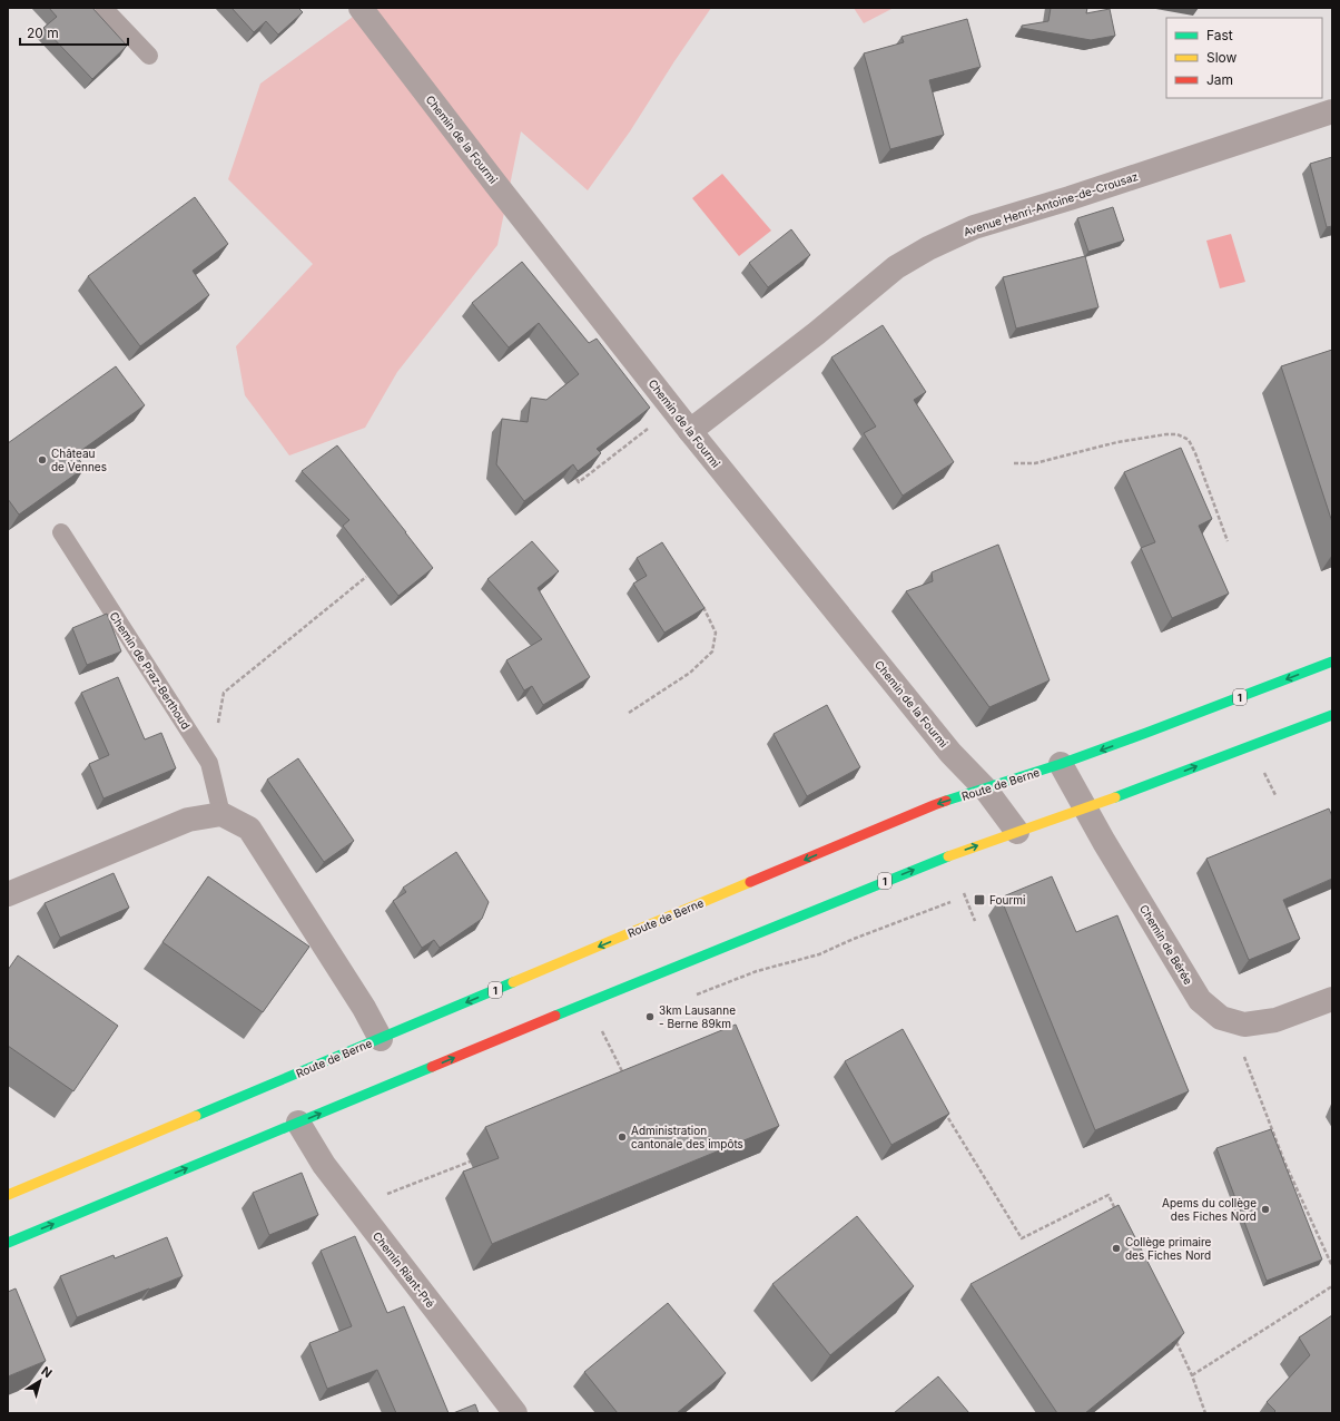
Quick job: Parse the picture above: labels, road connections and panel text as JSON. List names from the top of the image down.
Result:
{
  "streets": {
    "main road": ["1", "Route de Berne"],
    "street": [
      "Chemin de la Fourmi",
      "Avenue Henri-Antoine-de-Crousaz",
      "Chemin de Bérée",
      "Chemin Riant-Pré"
    ],
    "lane": ["Chemin de Praz-Berthoud"]
  },
  "crossings": [
    ["Chemin de la Fourmi", "Avenue Henri-Antoine-de-Crousaz"],
    ["Chemin de la Fourmi", "1"],
    ["Chemin de la Fourmi", "Route de Berne"],
    ["1", "Chemin de Bérée"],
    ["1", "Chemin Riant-Pré"],
    ["Route de Berne", "Chemin de Bérée"]
  ],
  "places": {
    "other": [
      "Château de Vennes",
      "3km Lausanne - Berne 89km",
      "Administration cantonale des impôts",
      "Apems du collège des Fiches Nord",
      "Collège primaire des Fiches Nord"
    ],
    "transit": ["Fourmi"]
  },
  "legend": ["Fast", "Slow", "Jam"],
  "scale_bar": "20 m",
  "north": "top right"
}
